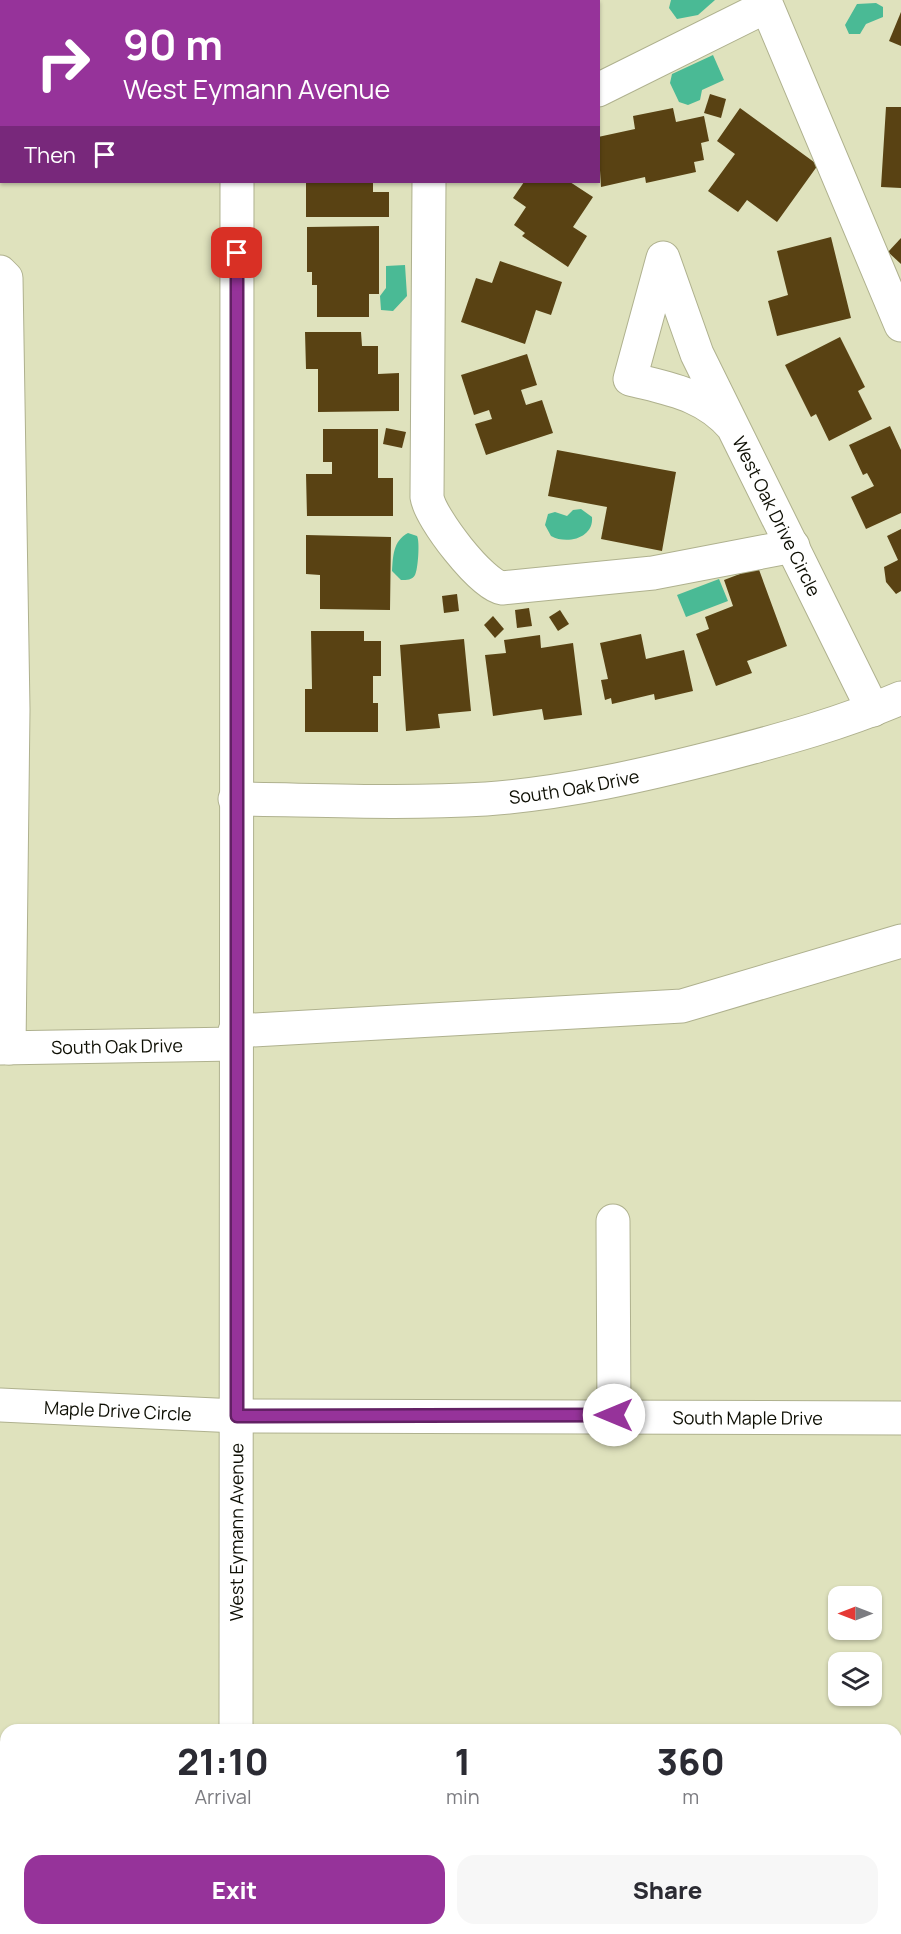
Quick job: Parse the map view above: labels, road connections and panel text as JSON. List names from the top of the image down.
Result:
{
  "streets": {
    "street": [
      "West Oak Drive Circle",
      "South Oak Drive",
      "Maple Drive Circle",
      "South Maple Drive",
      "West Eymann Avenue"
    ]
  },
  "crossings": [
    ["West Oak Drive Circle", "South Oak Drive"],
    ["South Oak Drive", "West Eymann Avenue"],
    ["Maple Drive Circle", "South Maple Drive"],
    ["Maple Drive Circle", "West Eymann Avenue"],
    ["South Maple Drive", "West Eymann Avenue"]
  ],
  "north": "left",
  "page": {
    "turn": ["90 m", "West Eymann Avenue"],
    "then": "Then",
    "eta": [
      "21:10",
      "Arrival",
      "1",
      "min",
      "360",
      "m"
    ],
    "buttons": ["Exit", "Share"]
  }
}
